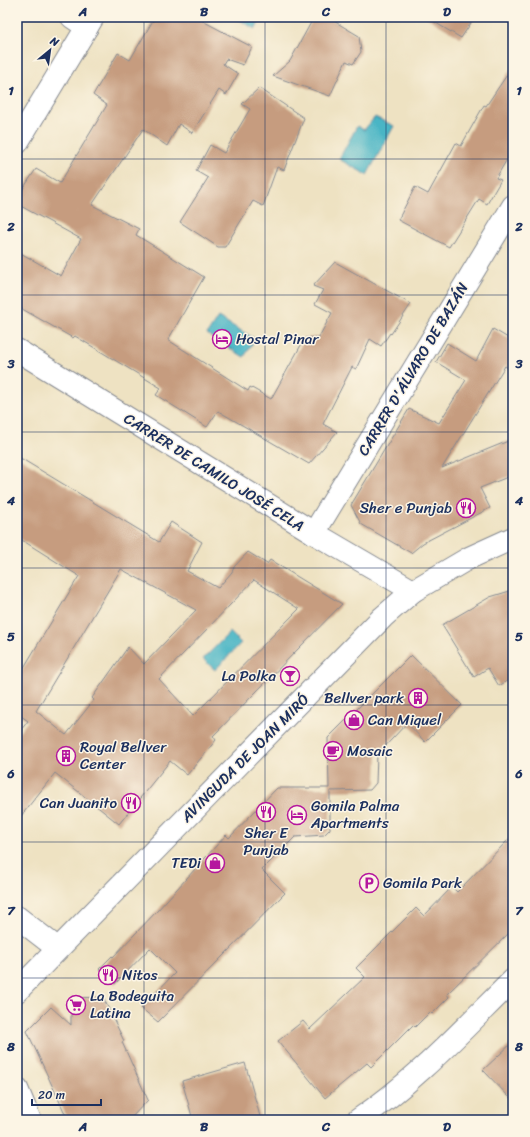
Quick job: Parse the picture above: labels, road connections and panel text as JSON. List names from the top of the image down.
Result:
{
  "streets": {
    "street": ["CARRER D'ÁLVARO DE BAZÁN", "CARRER DE CAMILO JOSÉ CELA", "AVINGUDA DE JOAN MIRÓ"]
  },
  "crossings": [
    ["CARRER D'ÁLVARO DE BAZÁN", "CARRER DE CAMILO JOSÉ CELA"],
    ["CARRER DE CAMILO JOSÉ CELA", "AVINGUDA DE JOAN MIRÓ"]
  ],
  "places": {
    "hotel": ["Hostal Pinar", "Gomila Palma Apartments"],
    "restaurant": [
      "Sher e Punjab",
      "Can Juanito",
      "Sher E Punjab",
      "Nitos"
    ],
    "bar": ["La Polka"],
    "building": ["Bellver park", "Royal Bellver Center"],
    "shop": ["Can Miquel", "TEDi"],
    "cafe": ["Mosaic"],
    "parking": ["Gomila Park"],
    "supermarket": ["La Bodeguita Latina"]
  },
  "scale_bar": "20 m",
  "north": "top right",
  "grid": {
    "columns": [
      "A",
      "B",
      "C",
      "D"
    ],
    "rows": [
      "1",
      "2",
      "3",
      "4",
      "5",
      "6",
      "7",
      "8"
    ]
  }
}
